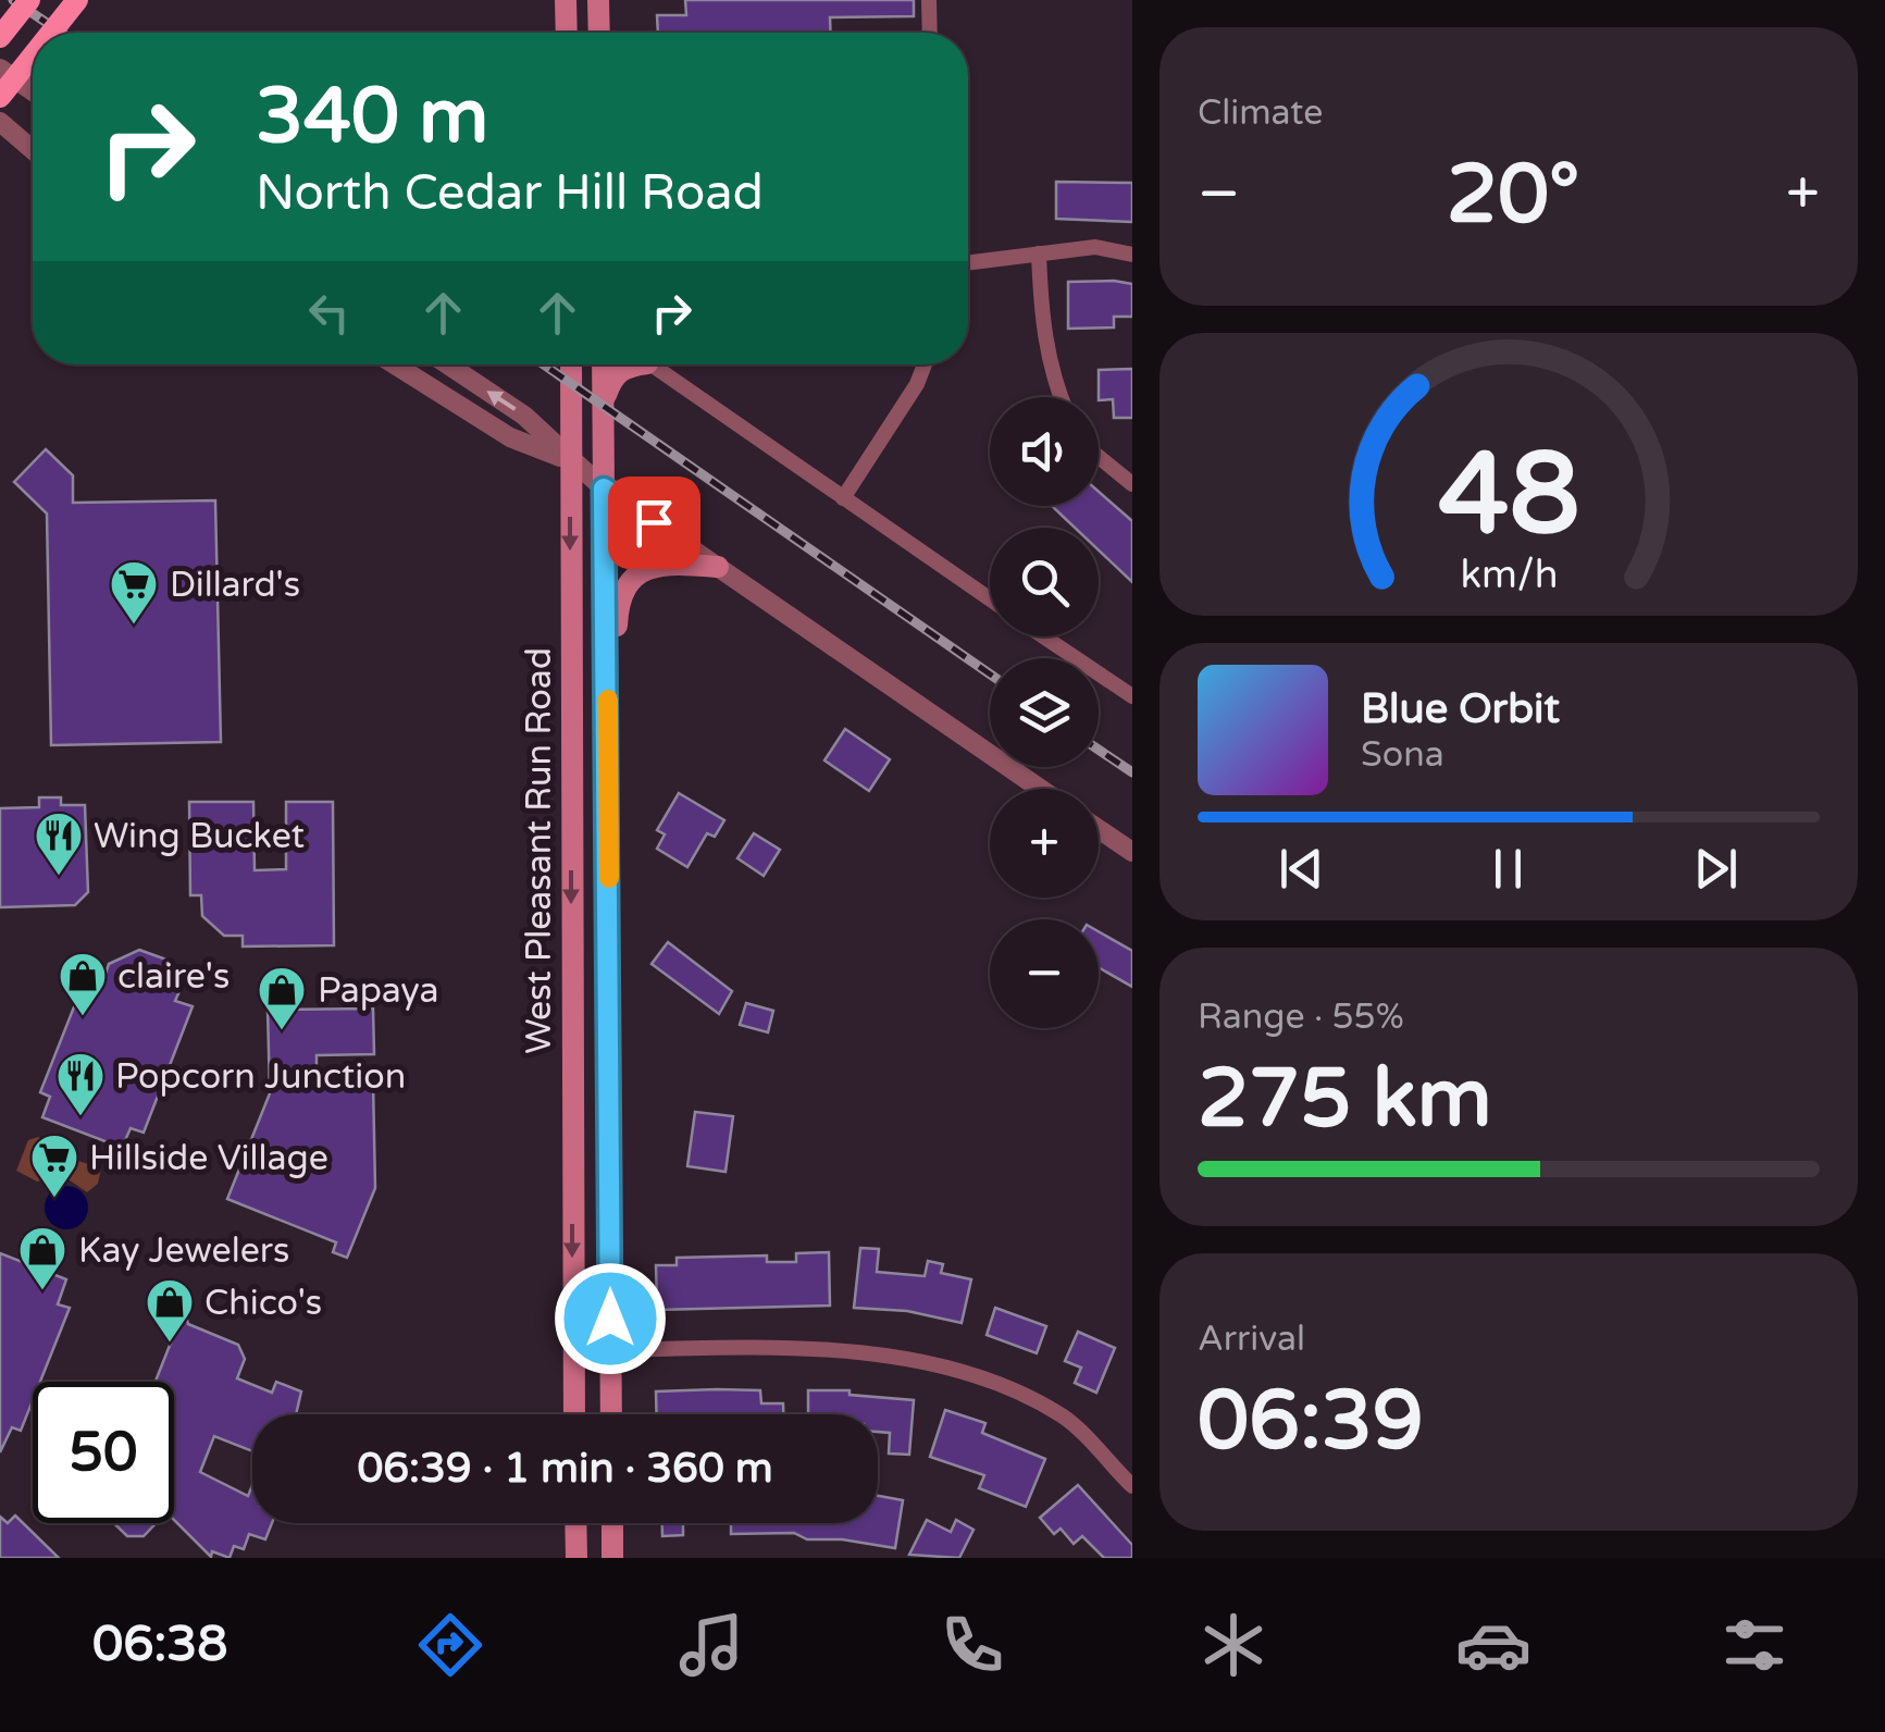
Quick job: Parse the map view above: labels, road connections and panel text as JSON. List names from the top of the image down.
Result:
{
  "streets": {
    "main road": ["West Pleasant Run Road"]
  },
  "places": {
    "supermarket": ["Dillard's", "Hillside Village"],
    "restaurant": ["Wing Bucket", "Popcorn Junction"],
    "shop": [
      "claire's",
      "Papaya",
      "Kay Jewelers",
      "Chico's"
    ]
  },
  "page": {
    "tile": [
      "Climate",
      ["Range · 55%", "275 km"],
      ["Arrival", "06:39"]
    ],
    "turn": ["340 m", "North Cedar Hill Road"],
    "heat": ["−", "20°", "+"],
    "map_buttons": ["+", "−"],
    "song": ["Blue Orbit", "Sona"],
    "limit": "50",
    "trip": "06:39 · 1 min · 360 m",
    "tabs": "06:38",
    "gauge": ["48", "km/h"]
  }
}
